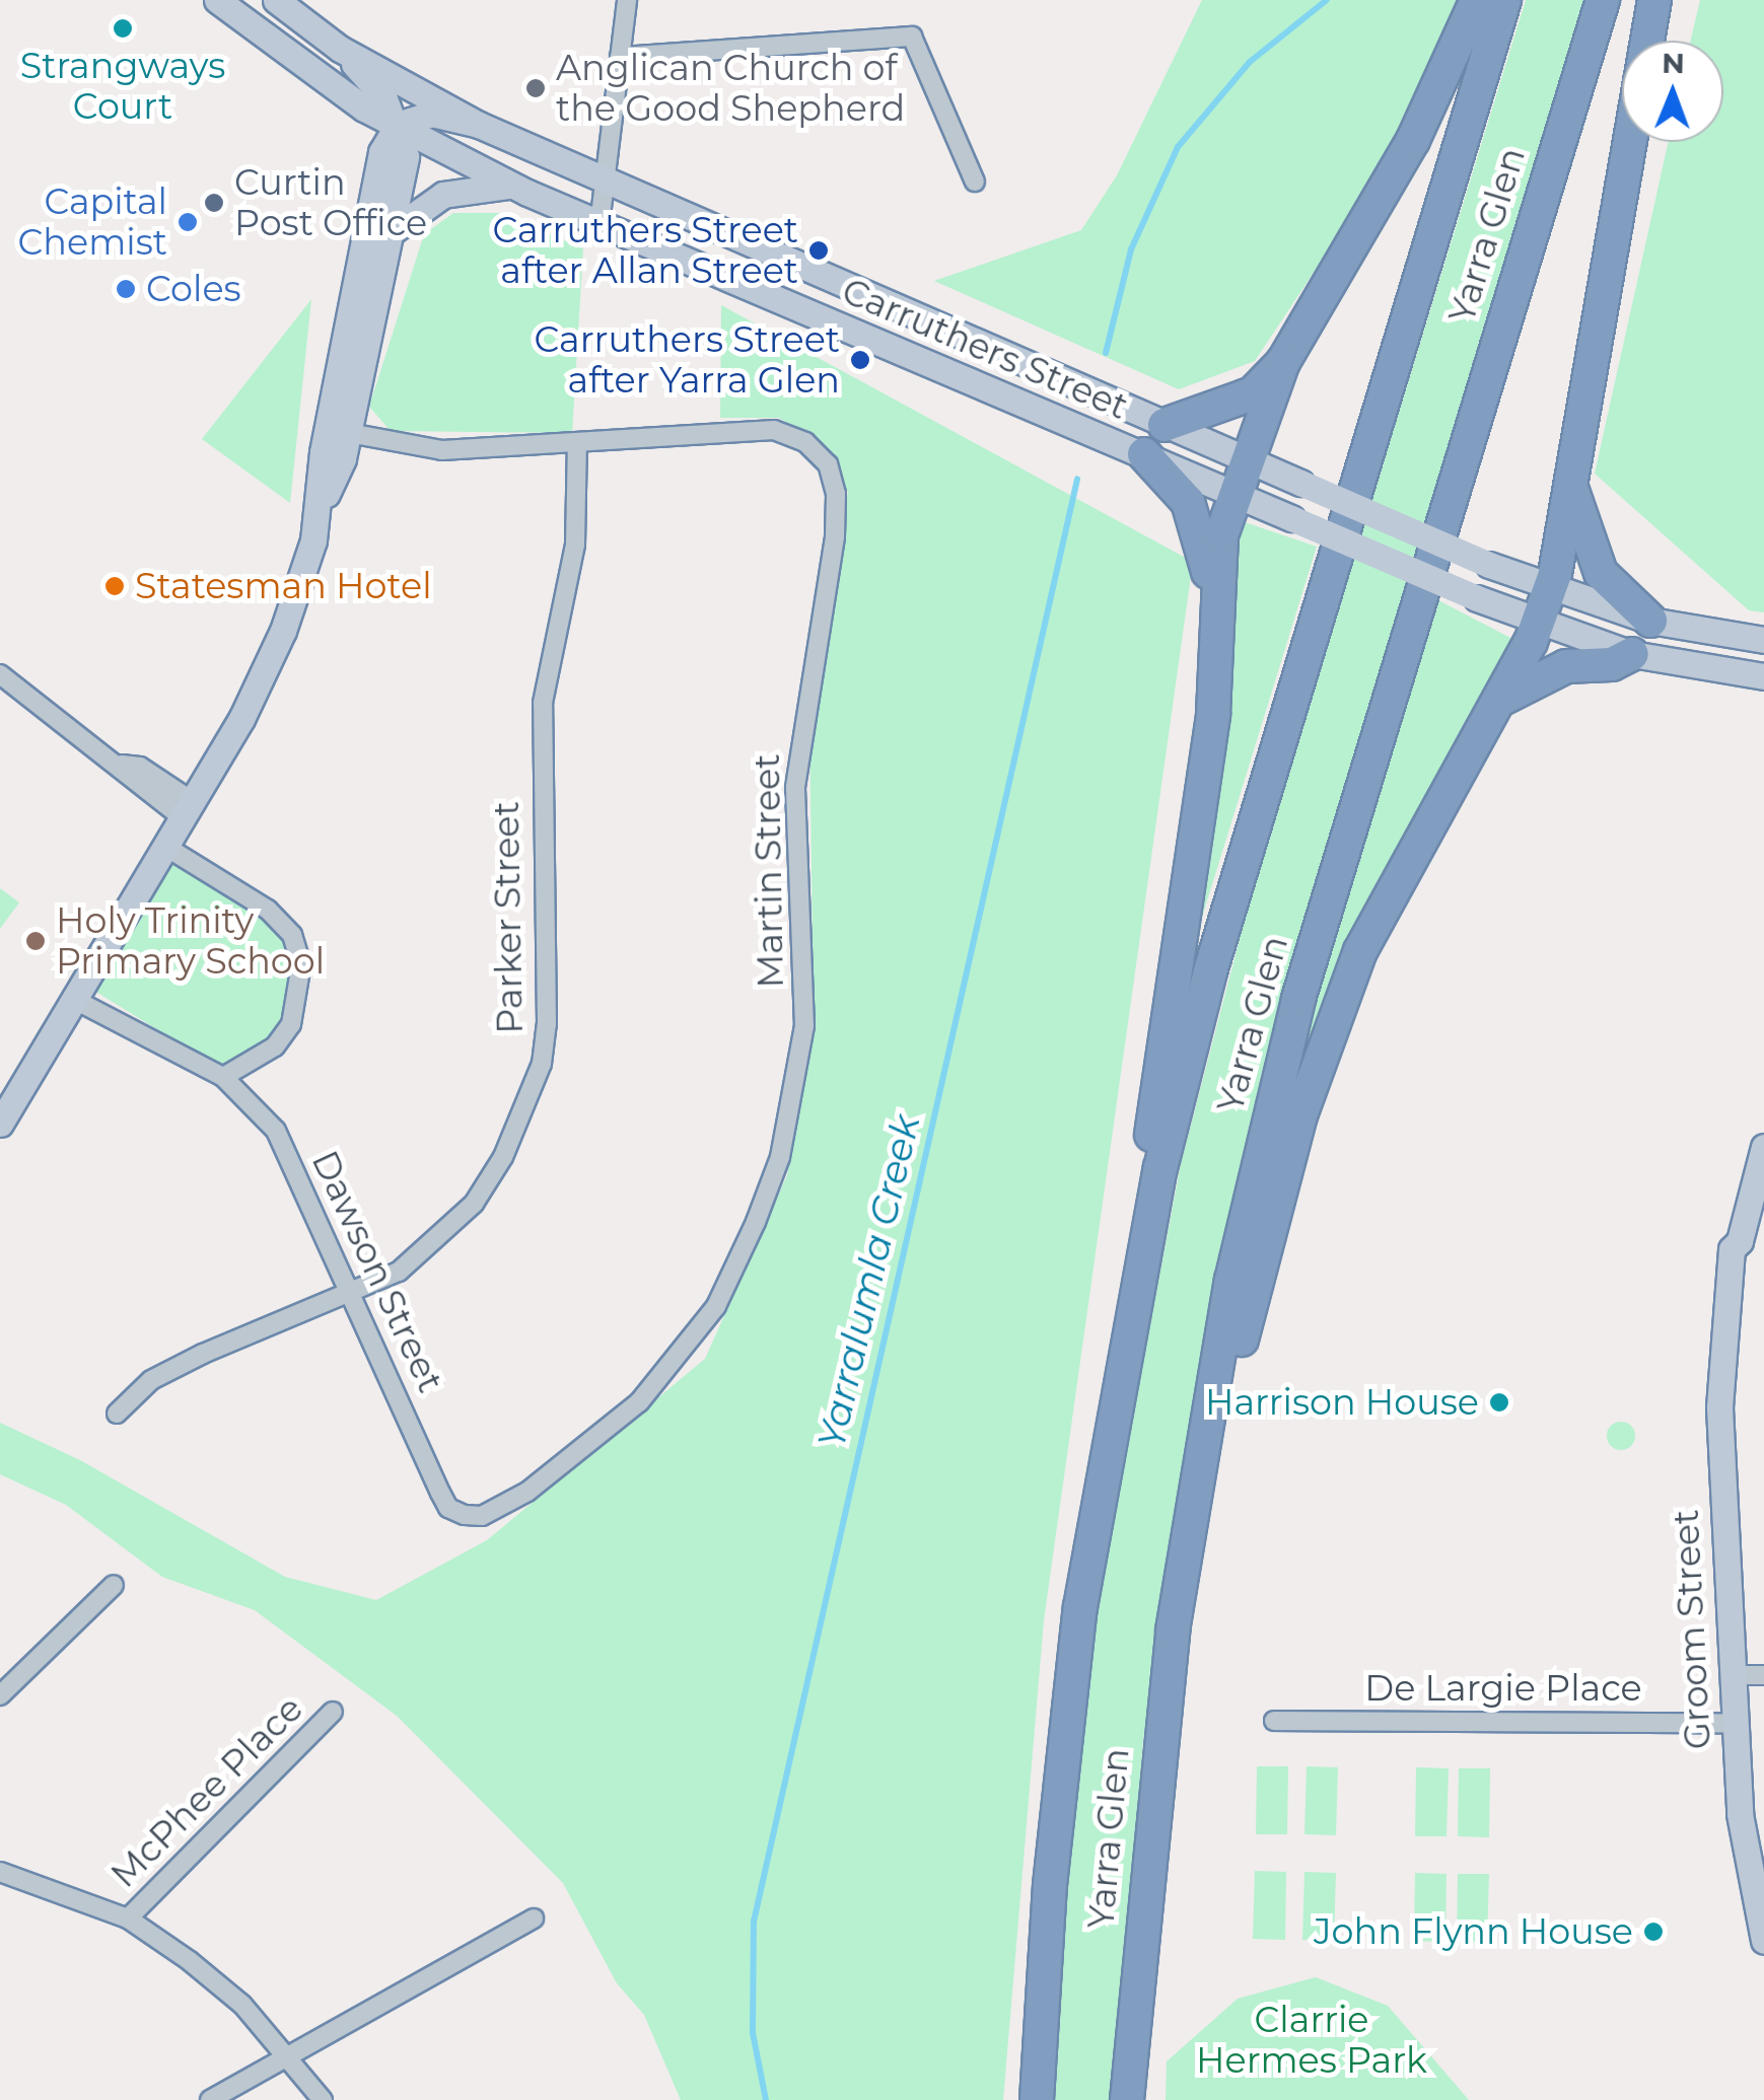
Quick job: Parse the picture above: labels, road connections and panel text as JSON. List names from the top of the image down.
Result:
{
  "streets": {
    "highway": ["Yarra Glen"],
    "main road": ["Carruthers Street", "Groom Street"],
    "street": [
      "Martin Street",
      "Parker Street",
      "Dawson Street",
      "De Largie Place",
      "McPhee Place"
    ]
  },
  "crossings": [
    ["Martin Street", "Parker Street"],
    ["Martin Street", "Dawson Street"],
    ["Parker Street", "Dawson Street"],
    ["Groom Street", "De Largie Place"]
  ],
  "water": ["Yarralumla Creek"],
  "parks": ["Clarrie Hermes Park"],
  "places": [
    "Strangways Court",
    "Anglican Church of the Good Shepherd",
    "Curtin Post Office",
    "Capital Chemist",
    "Carruthers Street after Allan Street",
    "Coles",
    "Carruthers Street after Yarra Glen",
    "Statesman Hotel",
    "Holy Trinity Primary School",
    "Harrison House",
    "John Flynn House"
  ],
  "north": "top"
}
